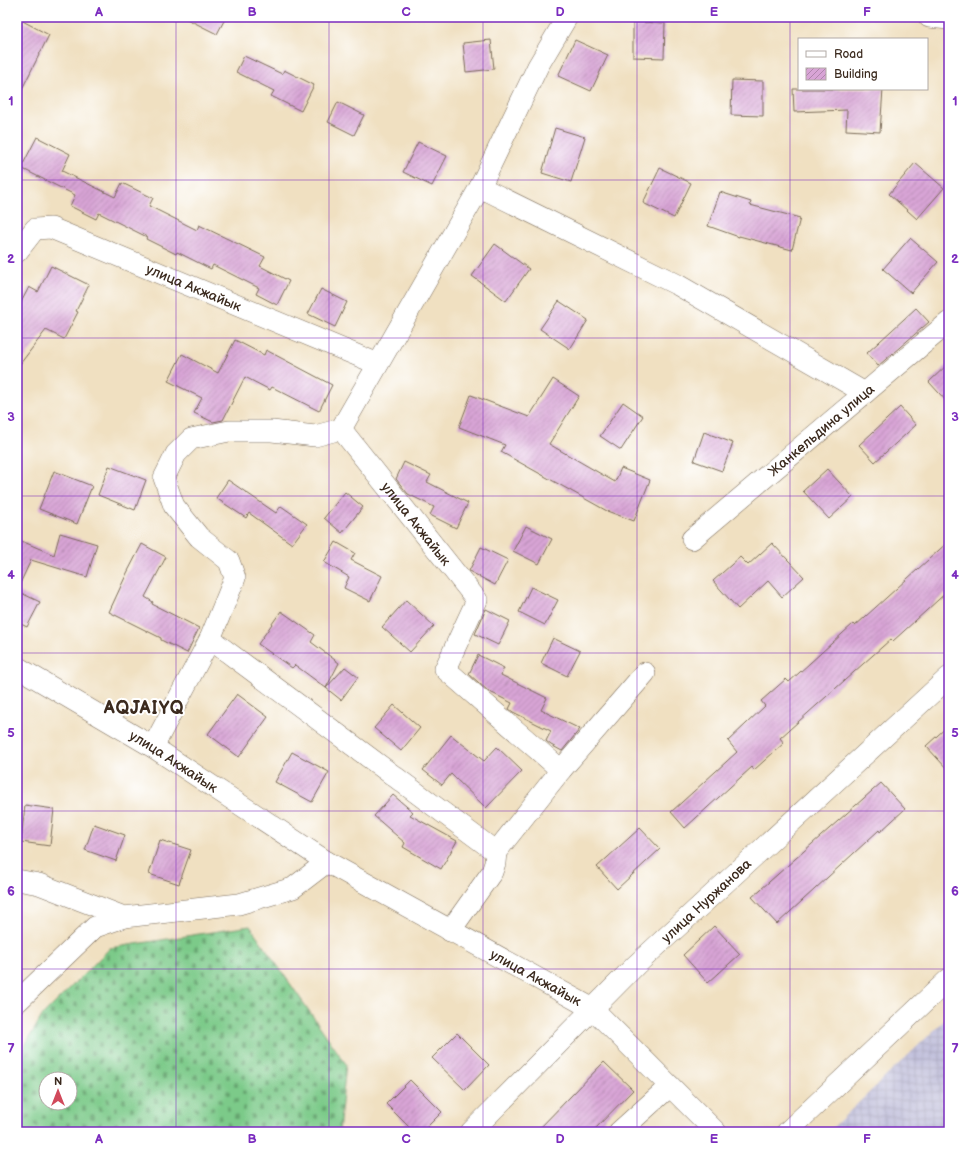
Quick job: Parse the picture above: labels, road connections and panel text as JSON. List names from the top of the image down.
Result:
{
  "streets": {
    "street": ["улица Акжайык", "Жанкельдина улица", "улица Нуржанова"]
  },
  "crossings": [
    ["улица Акжайык", "улица Нуржанова"]
  ],
  "districts": ["AQJAIYQ"],
  "legend": ["Road", "Building"],
  "north": "top",
  "grid": {
    "columns": [
      "A",
      "B",
      "C",
      "D",
      "E",
      "F"
    ],
    "rows": [
      "1",
      "2",
      "3",
      "4",
      "5",
      "6",
      "7"
    ]
  }
}
